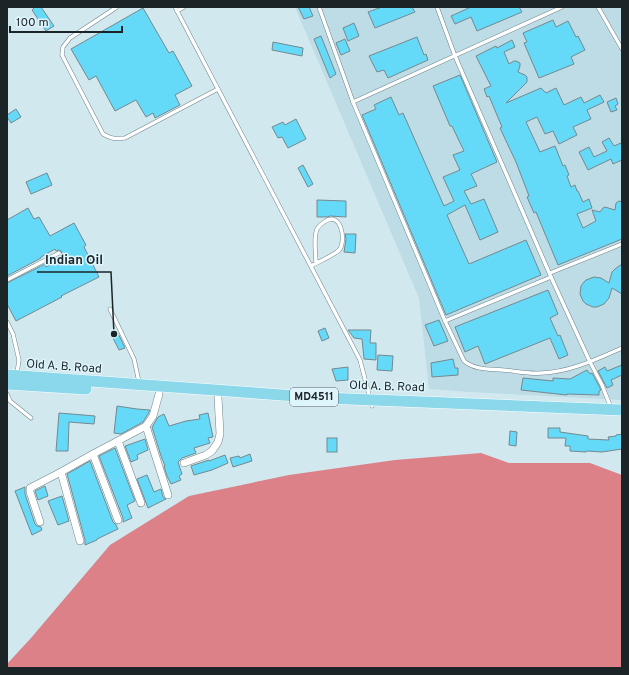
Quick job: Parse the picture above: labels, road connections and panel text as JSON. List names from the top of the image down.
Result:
{
  "streets": {
    "main road": ["Old A. B. Road", "MD4511"]
  },
  "places": ["Indian Oil"],
  "scale_bar": "100 m"
}
